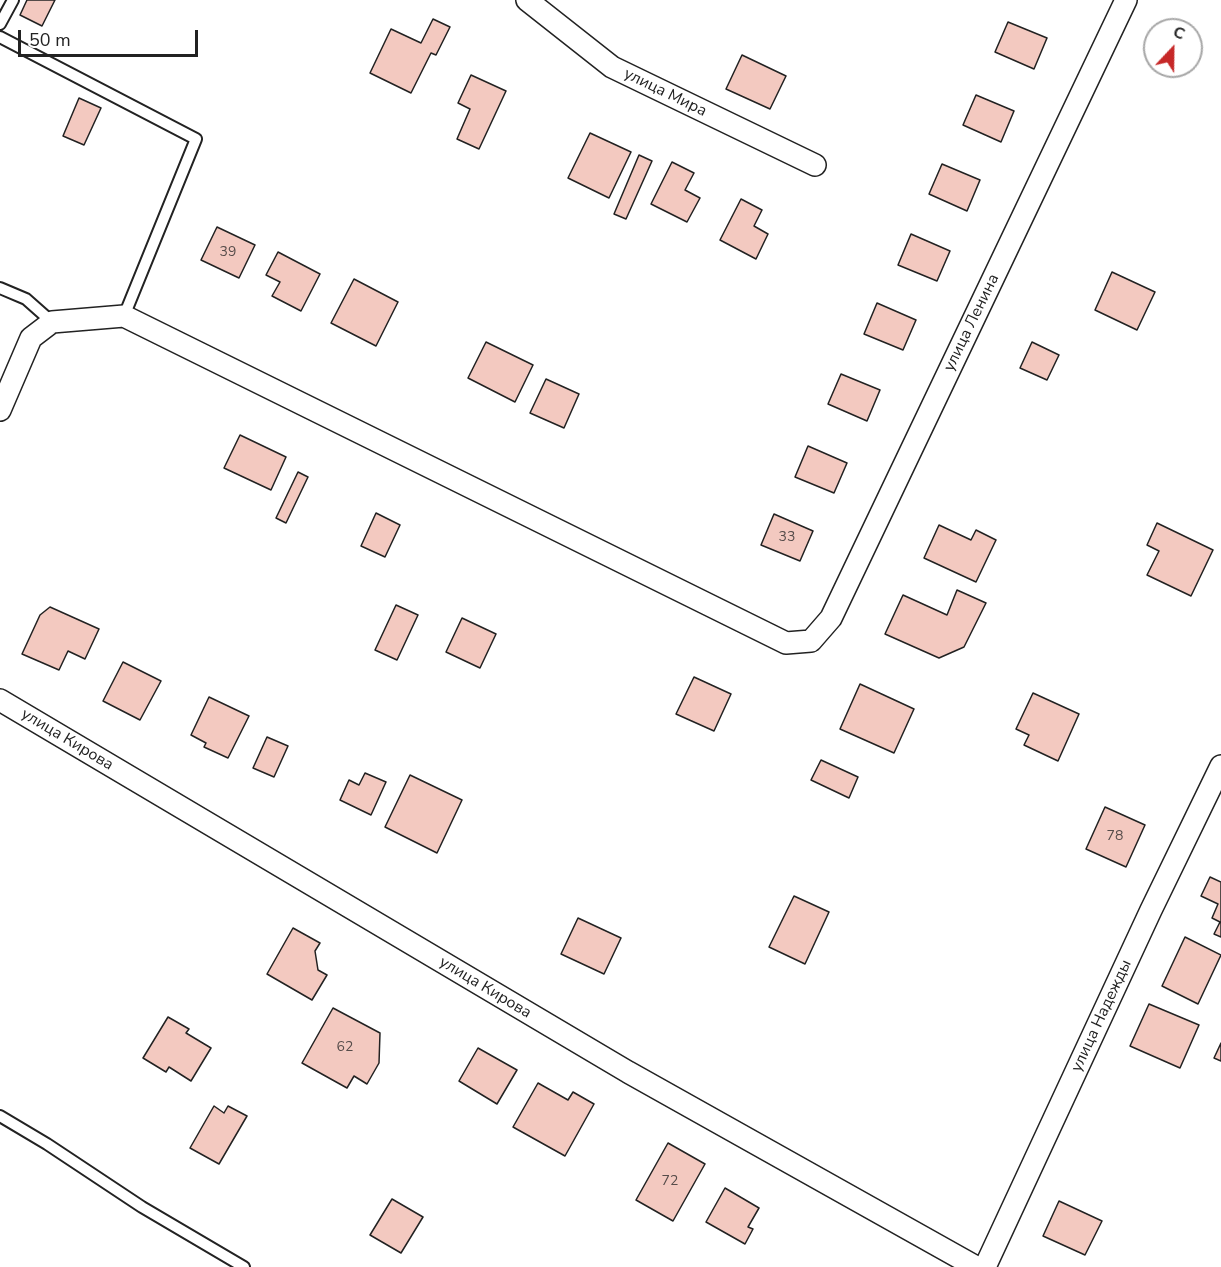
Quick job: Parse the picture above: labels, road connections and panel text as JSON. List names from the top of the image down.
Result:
{
  "streets": {
    "street": [
      "улица Мира",
      "улица Ленина",
      "улица Кирова",
      "улица Надежды"
    ]
  },
  "house_numbers": [
    "39",
    "33",
    "78",
    "62",
    "72"
  ],
  "scale_bar": "50 m",
  "north": "top"
}
